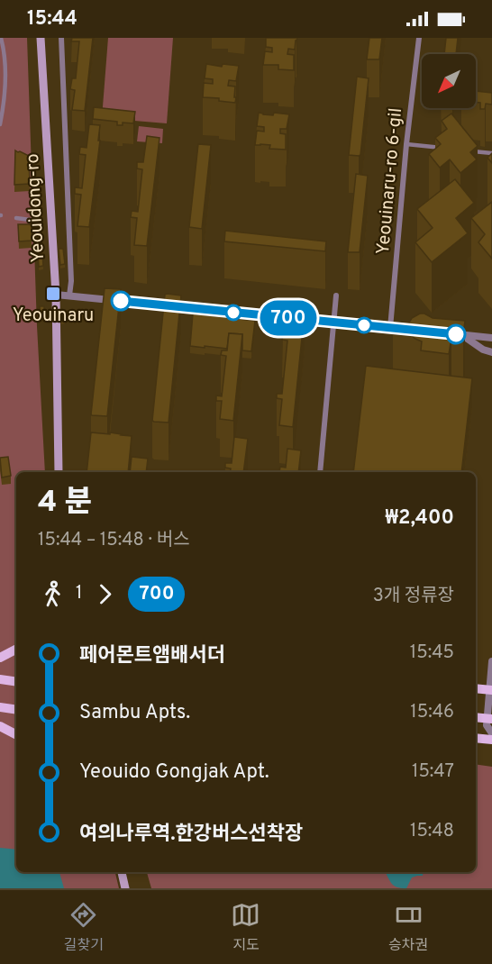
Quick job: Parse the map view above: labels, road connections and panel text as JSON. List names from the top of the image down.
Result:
{
  "streets": {
    "main road": ["Yeouidong-ro"],
    "street": ["Yeouinaru-ro 6-gil"]
  },
  "places": {
    "transit": ["Yeouinaru"]
  },
  "lines": ["bus line 700"],
  "north": "bottom left",
  "page": {
    "status": "15:44",
    "on_map": "700",
    "heading": ["4 분", "15:44 – 15:48 · 버스", "₩2,400"],
    "legs": ["1", "700", "3개 정류장"],
    "list": [
      {
        "name": "페어몬트앰배서더",
        "value": "15:45"
      },
      {
        "name": "Sambu Apts.",
        "value": "15:46"
      },
      {
        "name": "Yeouido Gongjak Apt.",
        "value": "15:47"
      },
      {
        "name": "여의나루역.한강버스선착장",
        "value": "15:48"
      }
    ],
    "tabs": ["길찾기", "지도", "승차권"]
  }
}
